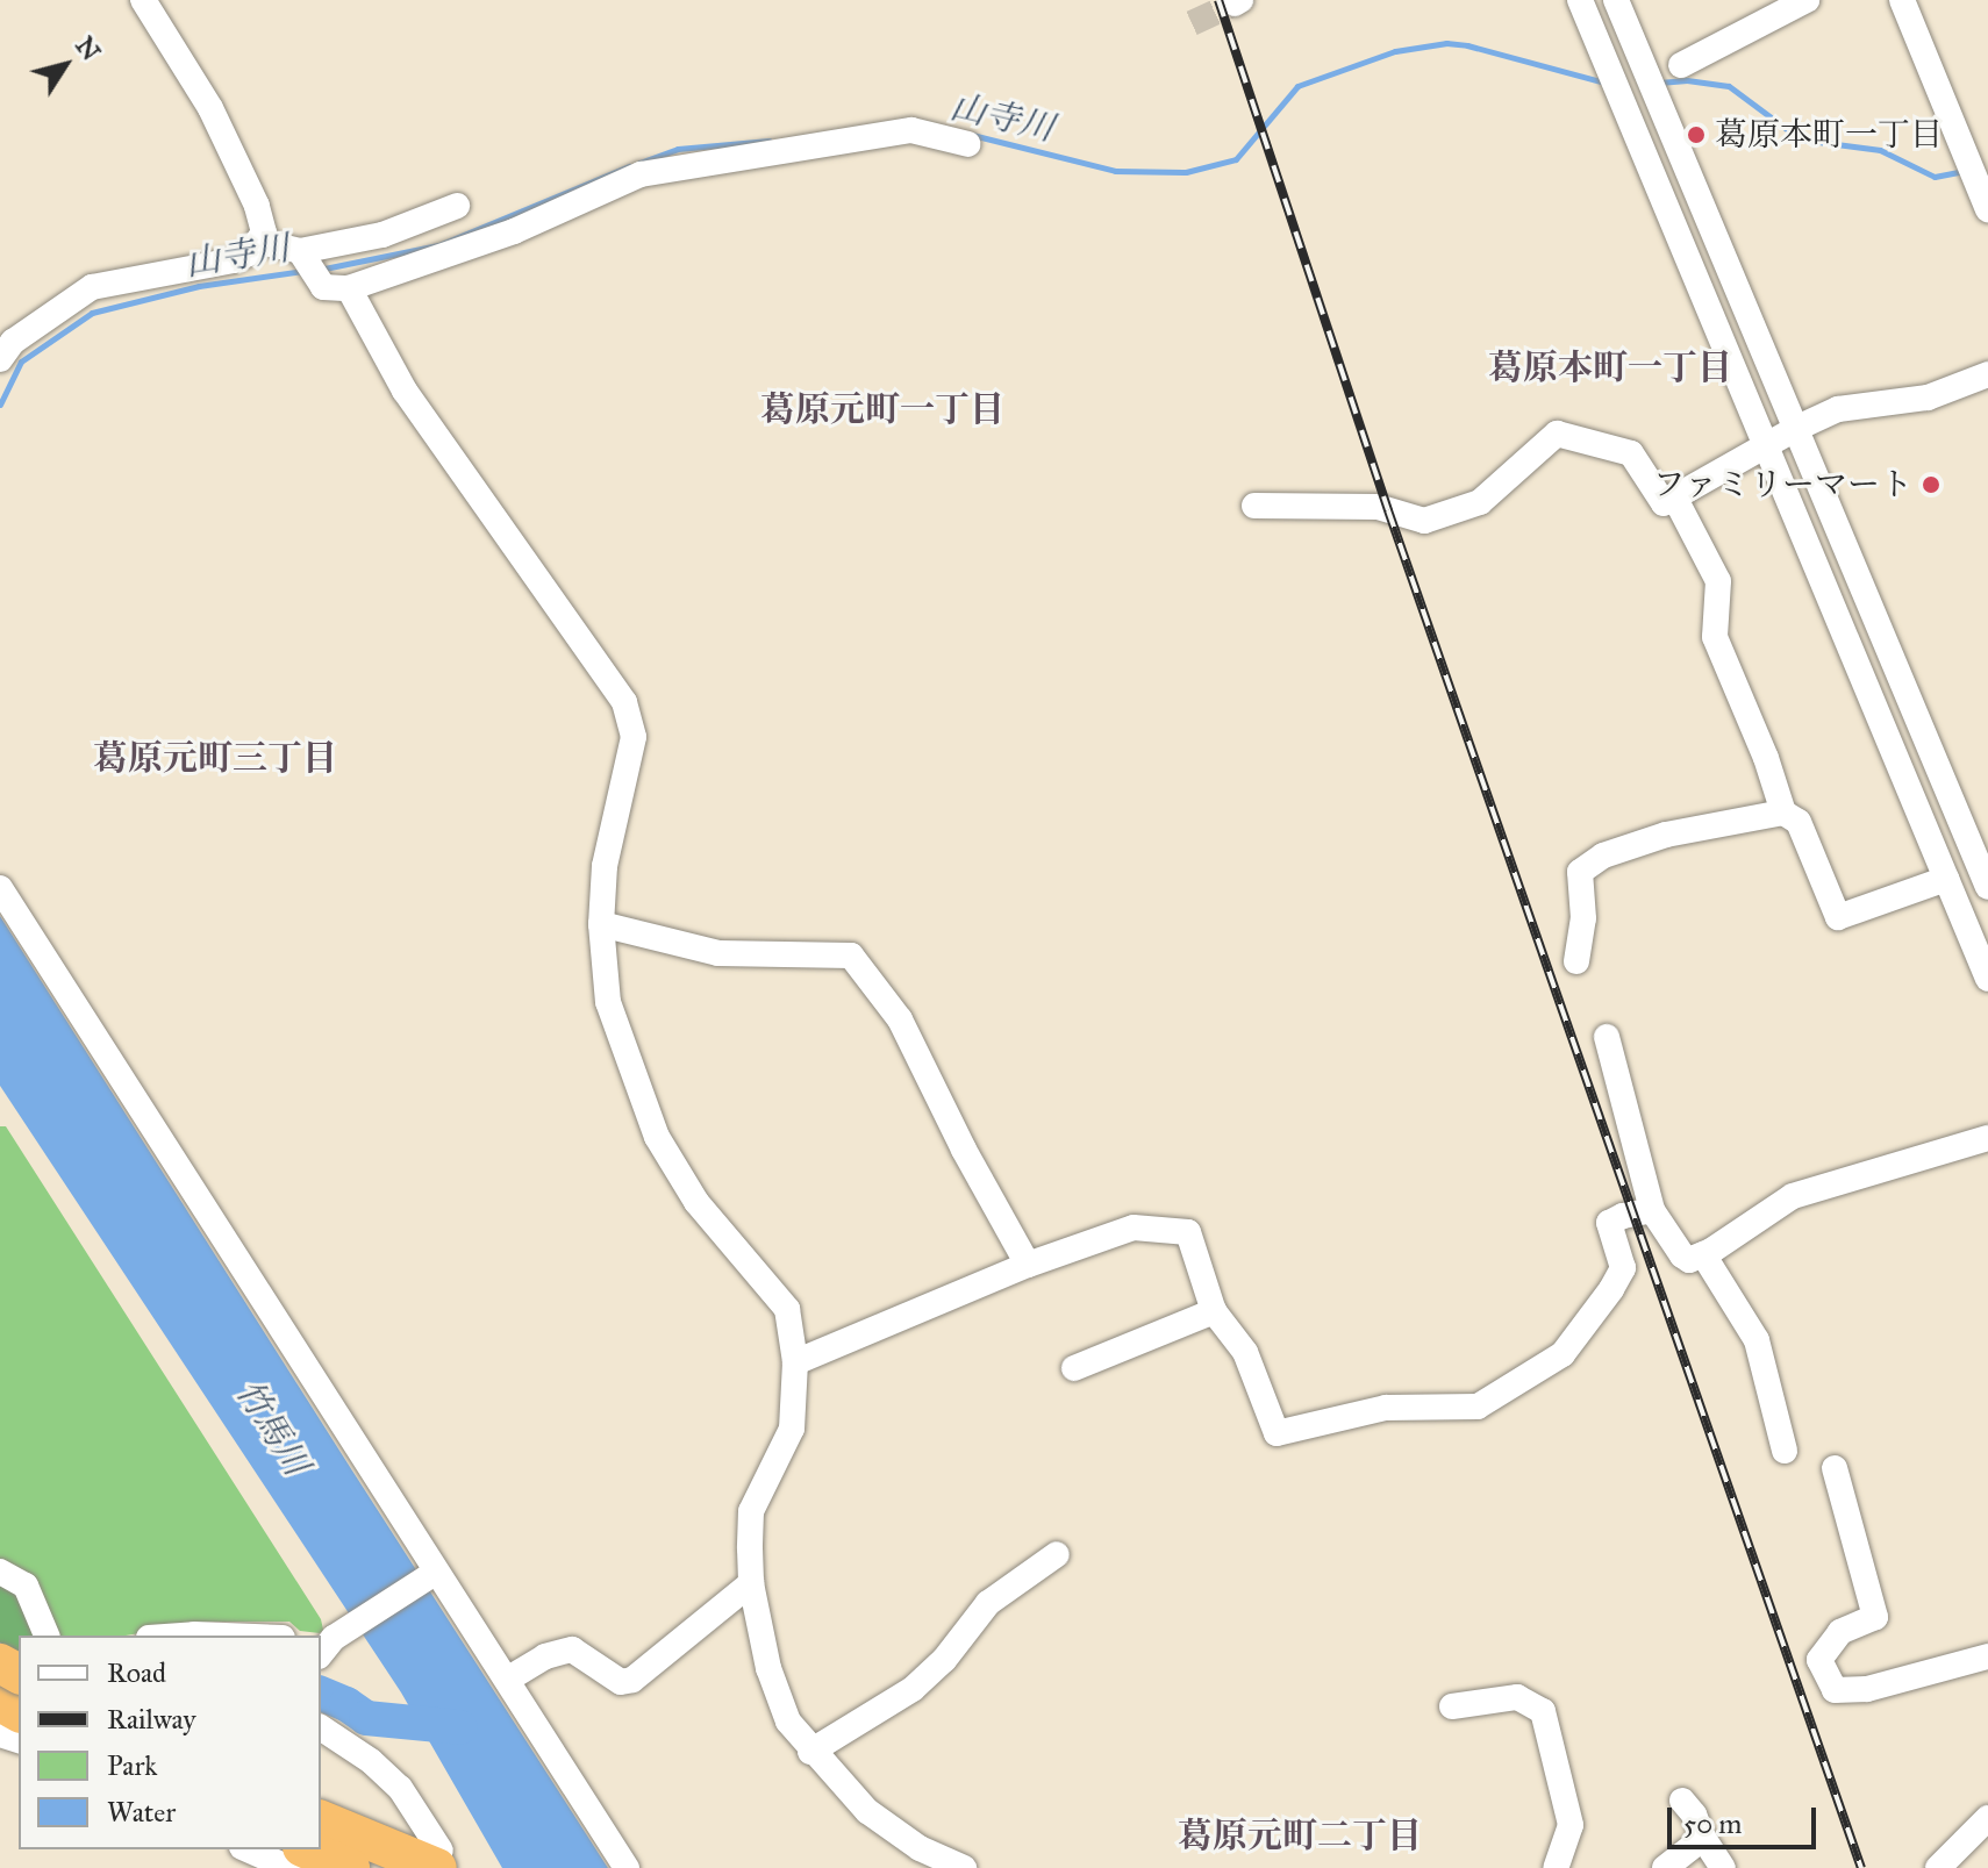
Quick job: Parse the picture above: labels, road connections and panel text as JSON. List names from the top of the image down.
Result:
{
  "districts": [
    "葛原本町一丁目",
    "葛原元町一丁目",
    "葛原元町三丁目",
    "葛原元町二丁目"
  ],
  "water": ["山寺川", "竹馬川"],
  "places": ["葛原本町一丁目", "ファミリーマート"],
  "legend": [
    "Road",
    "Railway",
    "Park",
    "Water"
  ],
  "scale_bar": "50 m",
  "north": "top right"
}
